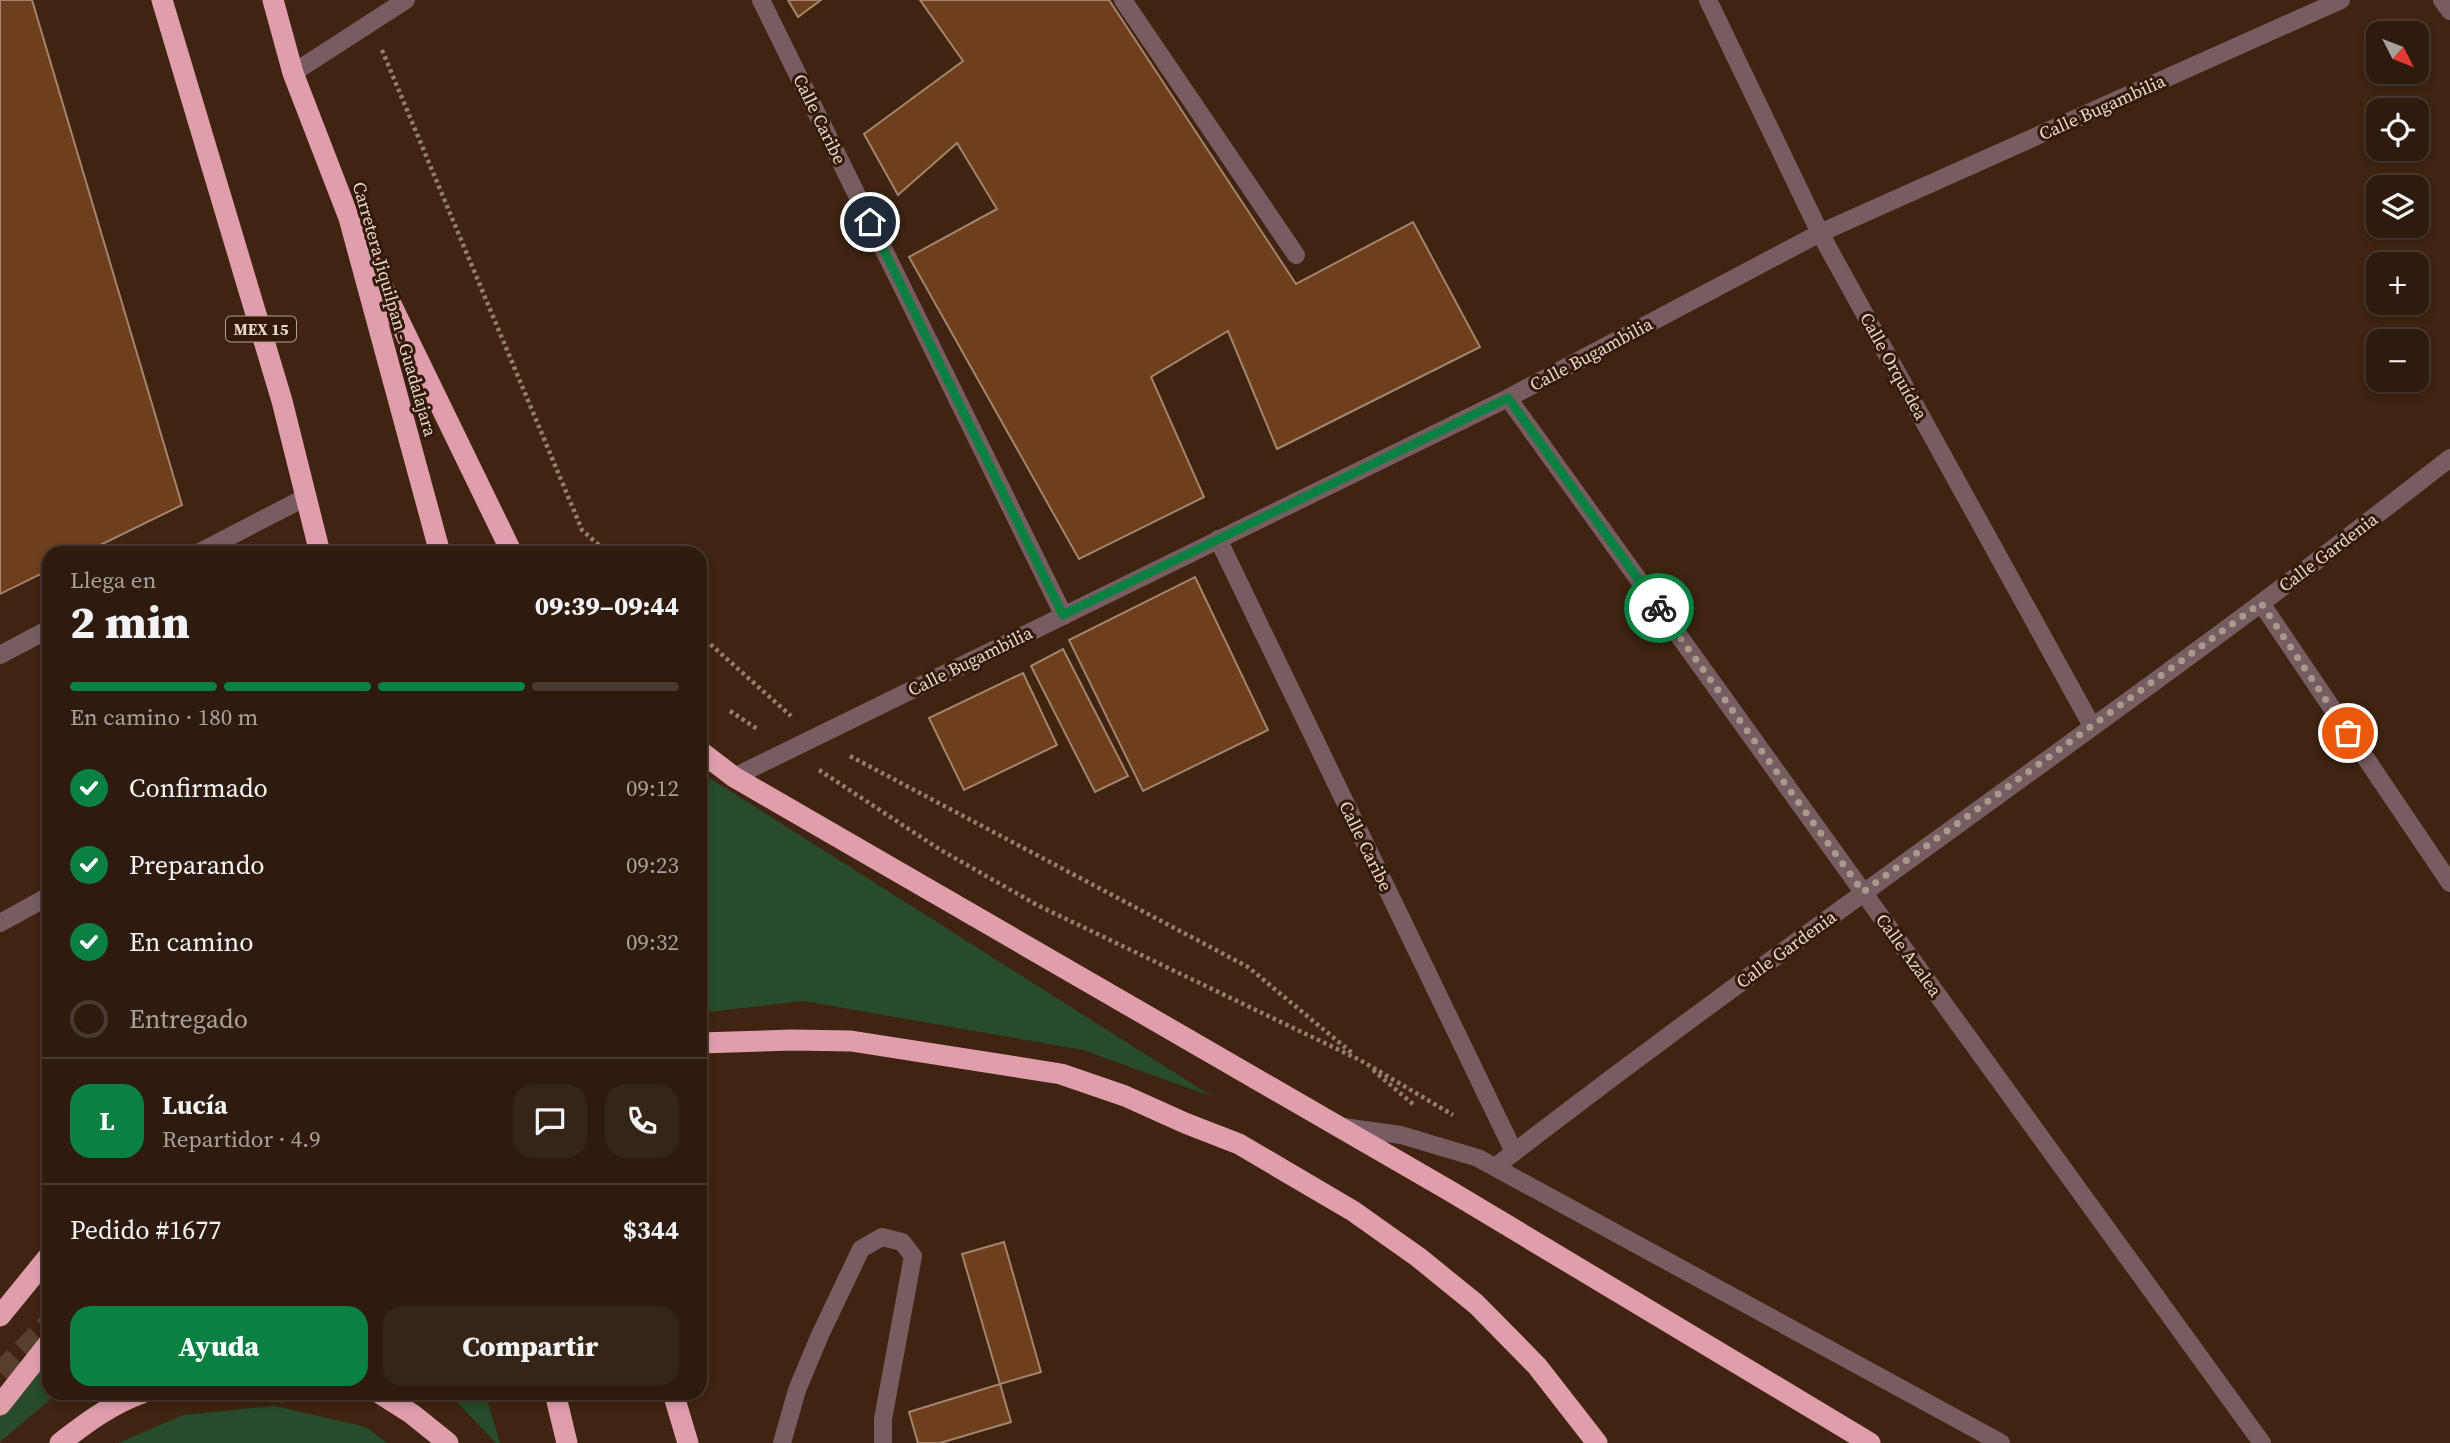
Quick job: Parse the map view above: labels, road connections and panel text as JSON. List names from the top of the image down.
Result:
{
  "streets": {
    "highway": ["Carretera Jiquilpan - Guadalajara", "MEX 15"],
    "street": [
      "Calle Bugambilia",
      "Calle Caribe",
      "Calle Orquídea",
      "Calle Gardenia",
      "Calle Azalea"
    ]
  },
  "crossings": [
    ["Calle Bugambilia", "Calle Caribe"],
    ["Calle Bugambilia", "Calle Orquídea"],
    ["Calle Bugambilia", "Calle Azalea"],
    ["Calle Caribe", "Calle Gardenia"],
    ["Calle Orquídea", "Calle Gardenia"],
    ["Calle Gardenia", "Calle Azalea"]
  ],
  "north": "bottom right",
  "page": {
    "map_buttons": ["+", "−"],
    "heading": ["2 min", "Llega en", "09:39–09:44"],
    "panel": [
      "Lucía",
      "Repartidor · 4.9",
      "Pedido #1677",
      "$344"
    ],
    "bar": "En camino · 180 m",
    "list": [
      ["Confirmado", "09:12"],
      ["Preparando", "09:23"],
      ["En camino", "09:32"],
      "Entregado"
    ],
    "round": "L",
    "buttons": ["Ayuda", "Compartir"]
  }
}
